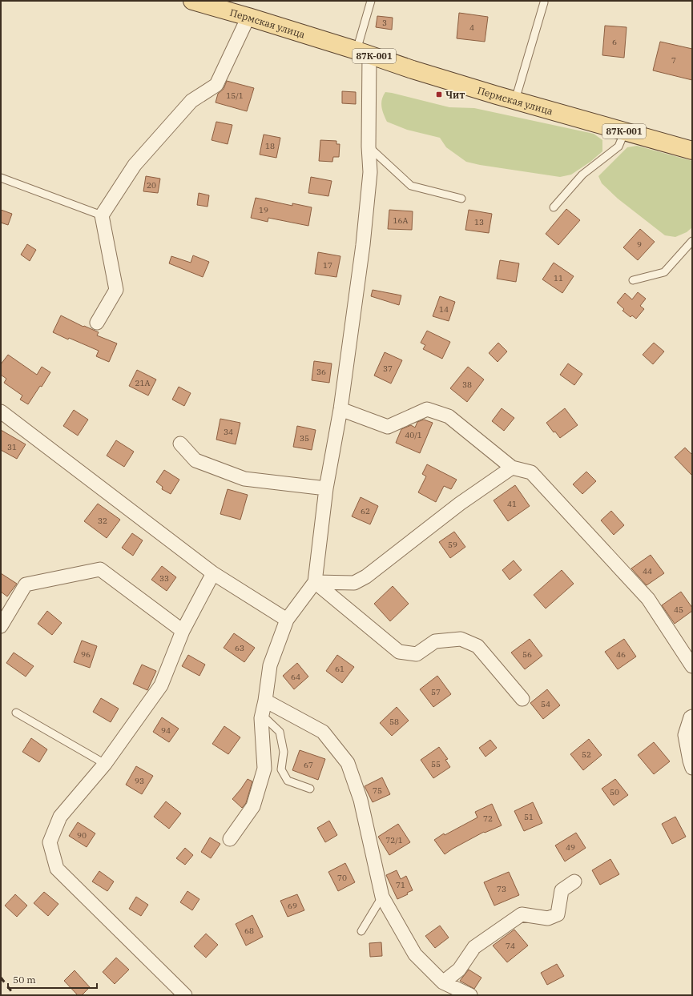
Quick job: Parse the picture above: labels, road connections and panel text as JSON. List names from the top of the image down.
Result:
{
  "streets": {
    "main road": ["Пермская улица", "87К-001"]
  },
  "places": {
    "transit": ["Чит"]
  },
  "house_numbers": [
    "3",
    "4",
    "6",
    "7",
    "15/1",
    "18",
    "20",
    "19",
    "16А",
    "13",
    "9",
    "17",
    "11",
    "14",
    "37",
    "36",
    "21А",
    "38",
    "34",
    "40/1",
    "35",
    "31",
    "41",
    "62",
    "32",
    "59",
    "44",
    "33",
    "45",
    "63",
    "96",
    "56",
    "46",
    "61",
    "64",
    "57",
    "54",
    "58",
    "94",
    "52",
    "55",
    "67",
    "93",
    "75",
    "50",
    "51",
    "72",
    "90",
    "72/1",
    "49",
    "70",
    "71",
    "73",
    "69",
    "68",
    "74"
  ],
  "scale_bar": "50 m"
}
